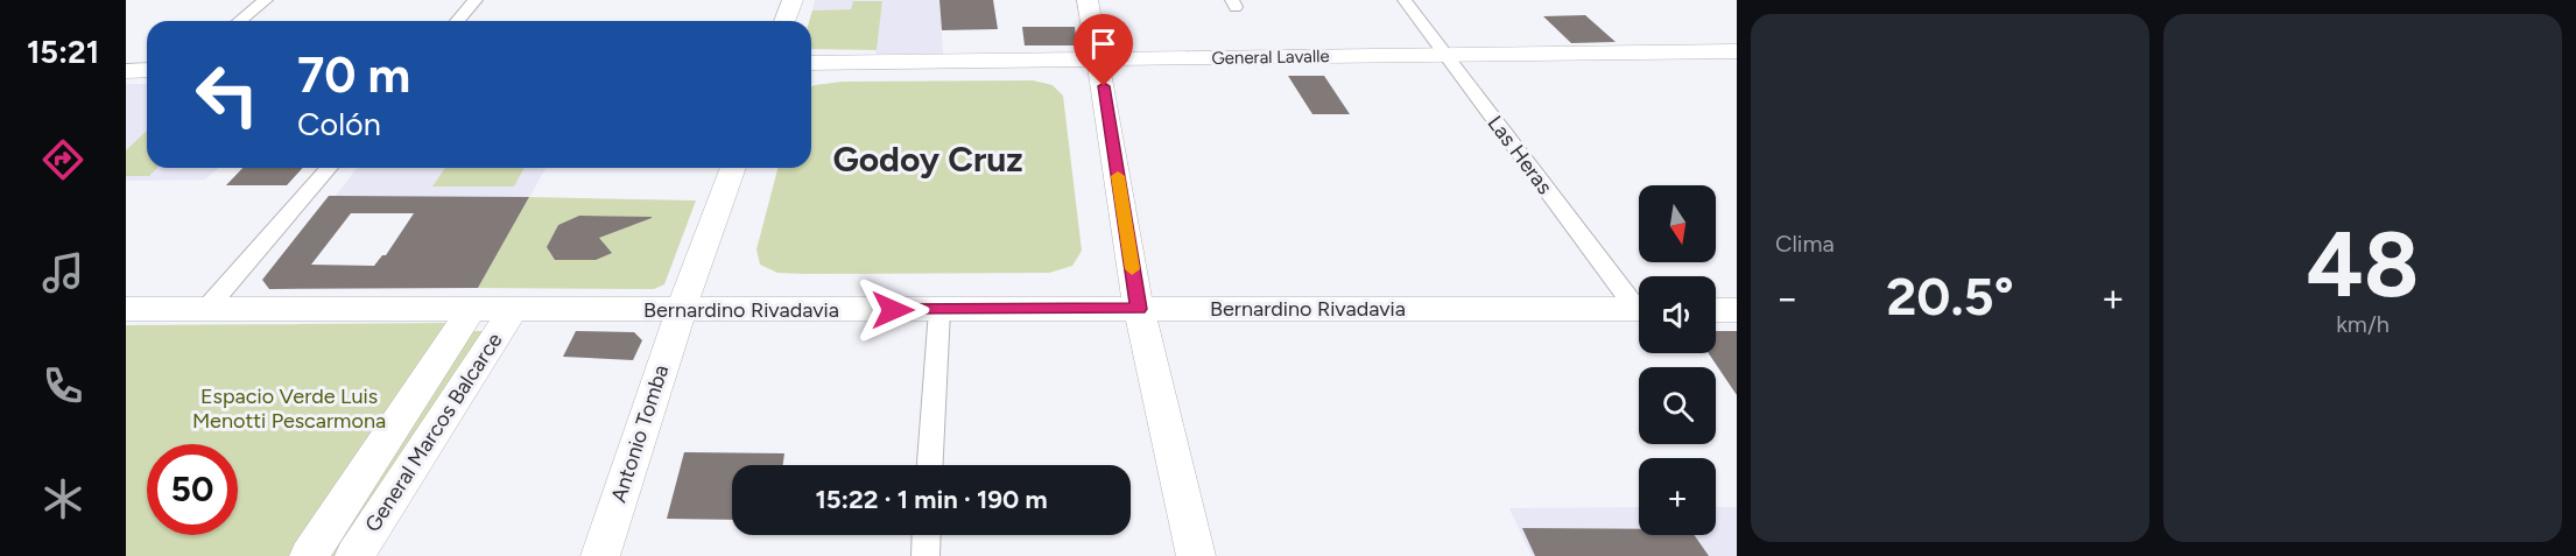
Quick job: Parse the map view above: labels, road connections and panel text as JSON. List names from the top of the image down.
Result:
{
  "streets": {
    "street": [
      "General Lavalle",
      "Las Heras",
      "Bernardino Rivadavia",
      "General Marcos Balcarce",
      "Antonio Tomba"
    ]
  },
  "crossings": [
    ["General Lavalle", "Las Heras"],
    ["Bernardino Rivadavia", "General Marcos Balcarce"],
    ["Bernardino Rivadavia", "Antonio Tomba"]
  ],
  "districts": ["Godoy Cruz"],
  "parks": ["Espacio Verde Luis Menotti Pescarmona"],
  "north": "bottom",
  "page": {
    "tabs": "15:21",
    "tile": [
      "Clima",
      ["48", "km/h"]
    ],
    "turn": ["70 m", "Colón"],
    "map_buttons": "+",
    "heat": ["−", "20.5°", "+"],
    "limit": "50",
    "trip": "15:22 · 1 min · 190 m"
  }
}
